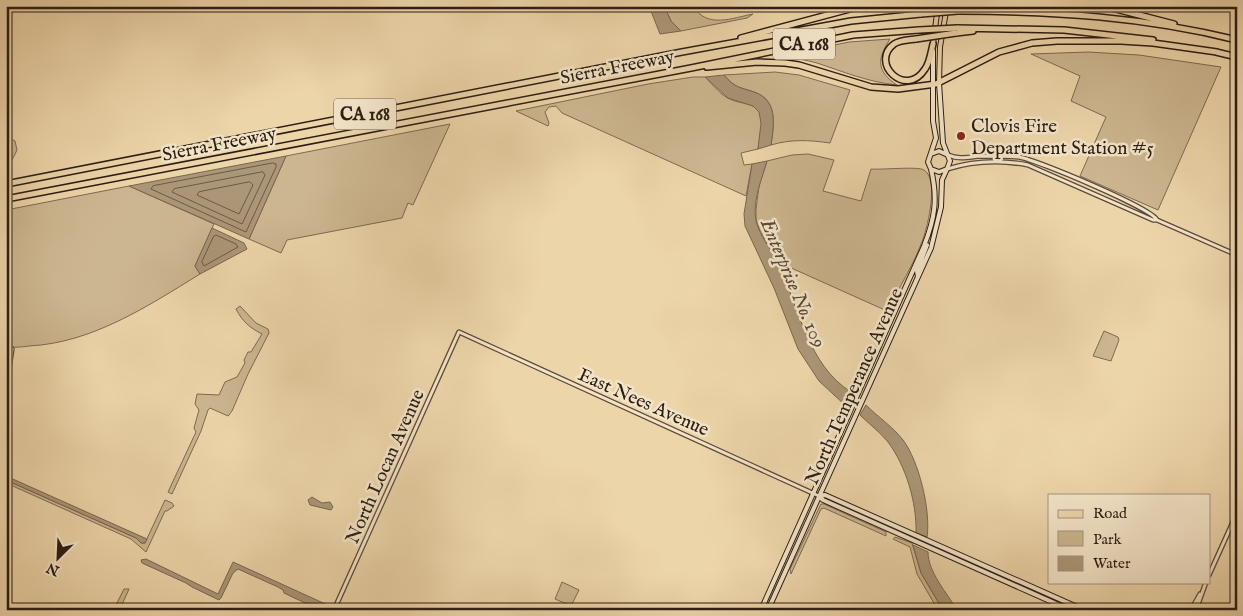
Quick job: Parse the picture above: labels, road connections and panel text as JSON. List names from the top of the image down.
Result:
{
  "streets": {
    "highway": ["CA 168", "Sierra Freeway"],
    "main road": ["North Temperance Avenue", "East Nees Avenue"],
    "street": ["North Locan Avenue"]
  },
  "crossings": [
    ["North Temperance Avenue", "East Nees Avenue"],
    ["East Nees Avenue", "North Locan Avenue"]
  ],
  "water": ["Enterprise No. 109"],
  "places": ["Clovis Fire Department Station #5"],
  "legend": ["Road", "Park", "Water"],
  "north": "bottom left"
}
